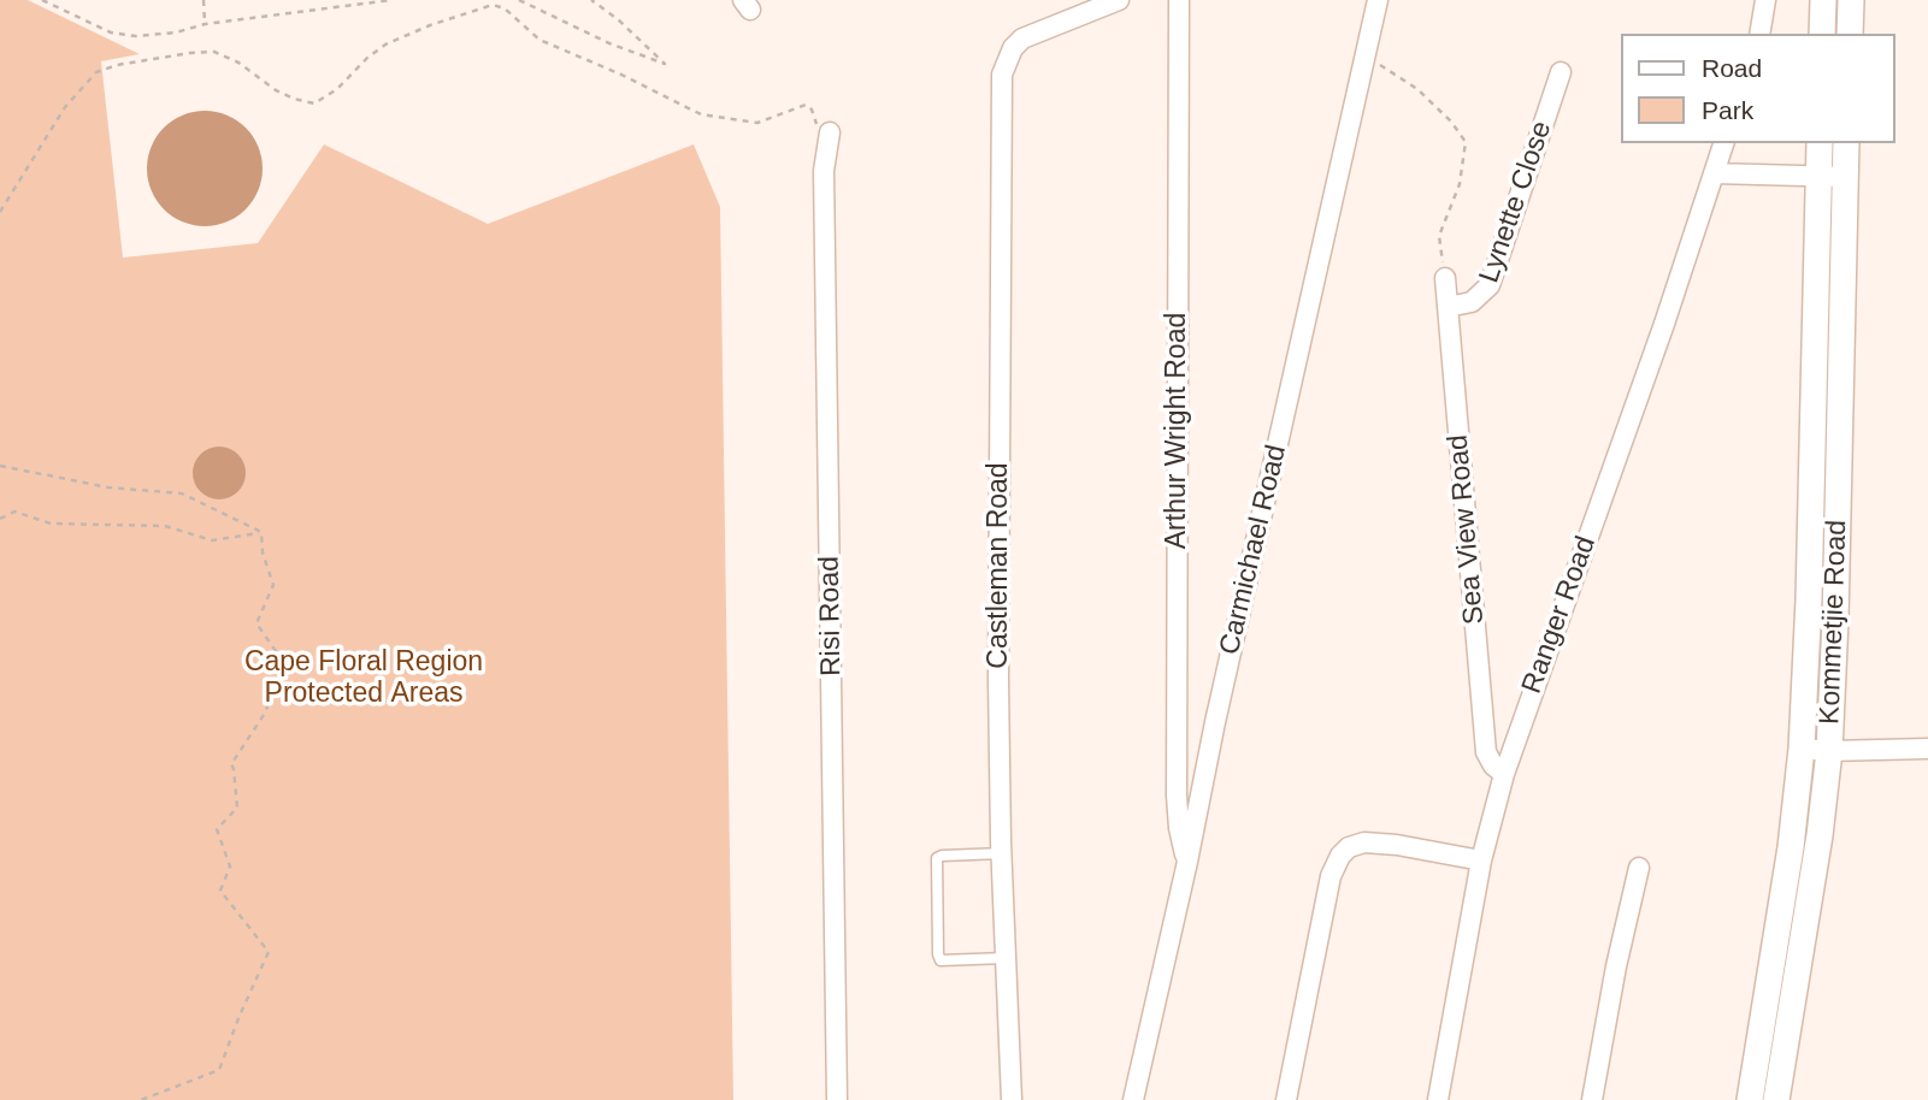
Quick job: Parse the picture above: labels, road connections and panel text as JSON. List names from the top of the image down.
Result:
{
  "streets": {
    "main road": ["Kommetjie Road"],
    "street": [
      "Lynette Close",
      "Arthur Wright Road",
      "Sea View Road",
      "Carmichael Road",
      "Castleman Road",
      "Ranger Road",
      "Risi Road"
    ]
  },
  "crossings": [
    ["Lynette Close", "Sea View Road"],
    ["Arthur Wright Road", "Carmichael Road"],
    ["Sea View Road", "Ranger Road"]
  ],
  "parks": ["Cape Floral Region Protected Areas"],
  "legend": ["Road", "Park"]
}
